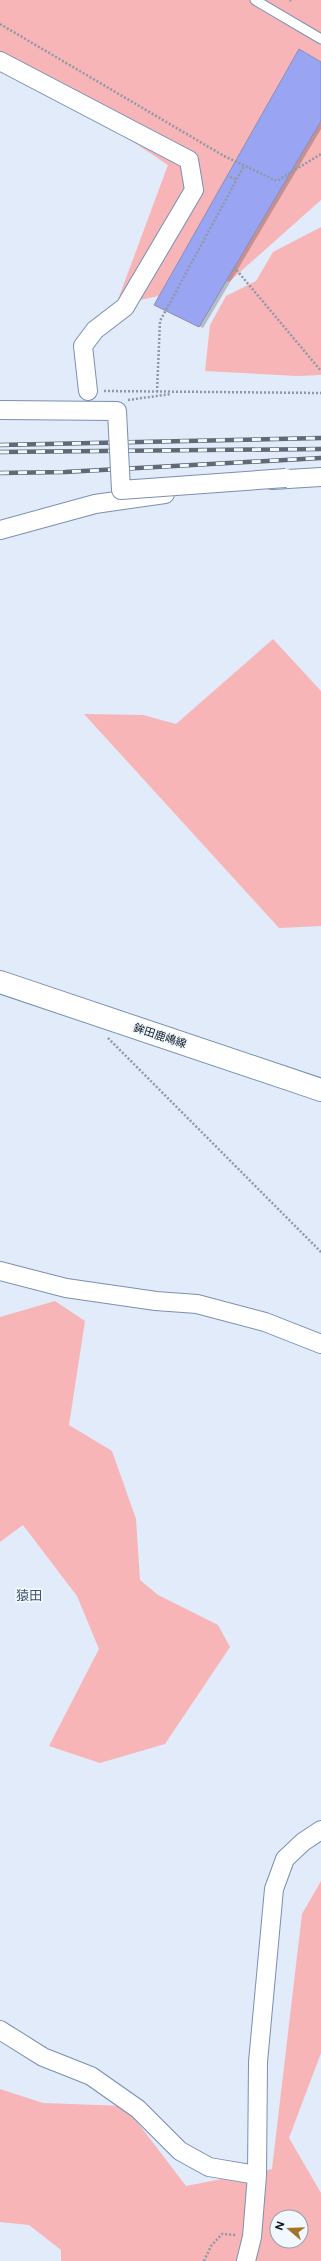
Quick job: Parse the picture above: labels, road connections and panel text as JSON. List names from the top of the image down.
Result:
{
  "streets": {
    "main road": ["鉾田鹿嶋線"]
  },
  "districts": ["猿田"],
  "north": "left"
}
